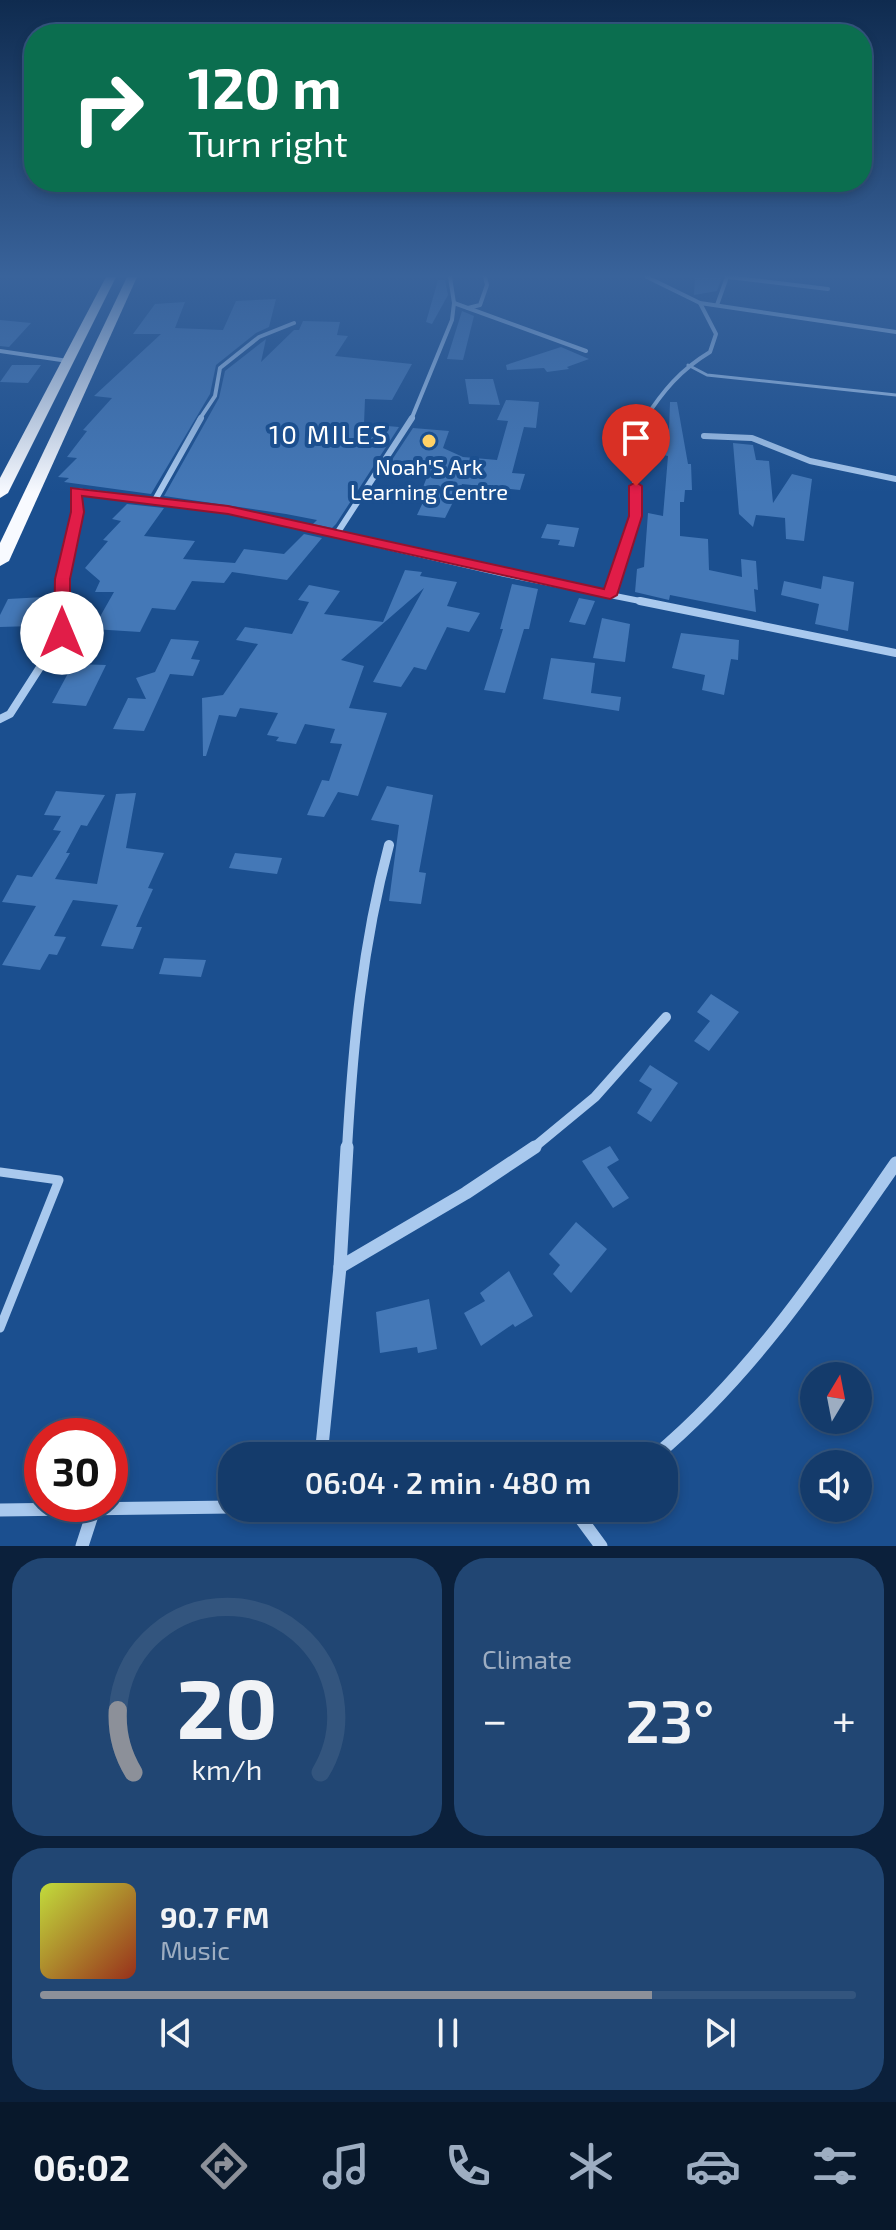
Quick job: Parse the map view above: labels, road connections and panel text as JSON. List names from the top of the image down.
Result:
{
  "districts": ["10 MILES"],
  "places": ["Noah'S Ark Learning Centre"],
  "north": "top",
  "page": {
    "turn": ["120 m", "Turn right"],
    "limit": "30",
    "trip": "06:04 · 2 min · 480 m",
    "tile": "Climate",
    "heat": ["−", "23°", "+"],
    "song": ["90.7 FM", "Music"],
    "tabs": "06:02",
    "gauge": ["20", "km/h"]
  }
}
